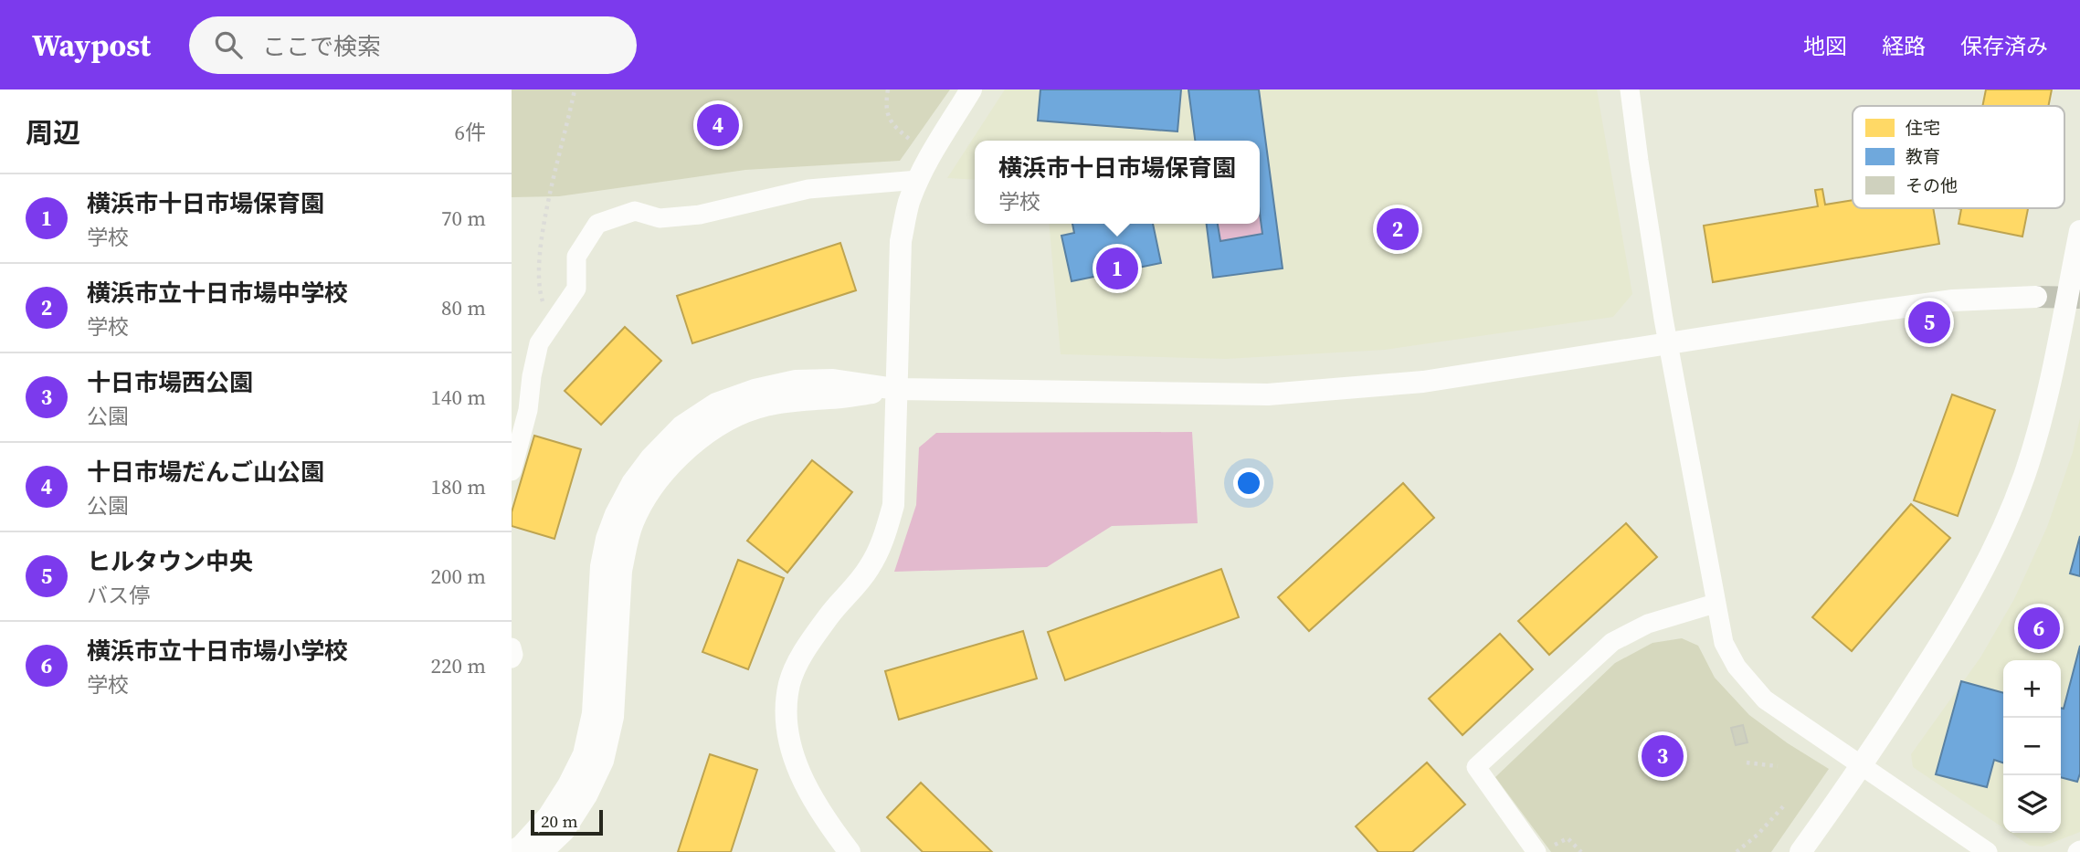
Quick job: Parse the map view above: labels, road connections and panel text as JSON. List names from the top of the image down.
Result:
{
  "legend": ["住宅", "教育", "その他"],
  "scale_bar": "20 m",
  "page": {
    "header": "Waypost",
    "search": "ここで検索",
    "nav": ["地図", "経路", "保存済み"],
    "heading": ["周辺", "6件"],
    "pins": [
      "4",
      "2",
      "1",
      "5",
      "6",
      "3"
    ],
    "popup": ["横浜市十日市場保育園", "学校"],
    "list": [
      {
        "mark": "1",
        "name": "横浜市十日市場保育園",
        "note": "学校",
        "value": "70 m"
      },
      {
        "mark": "2",
        "name": "横浜市立十日市場中学校",
        "note": "学校",
        "value": "80 m"
      },
      {
        "mark": "3",
        "name": "十日市場西公園",
        "note": "公園",
        "value": "140 m"
      },
      {
        "mark": "4",
        "name": "十日市場だんご山公園",
        "note": "公園",
        "value": "180 m"
      },
      {
        "mark": "5",
        "name": "ヒルタウン中央",
        "note": "バス停",
        "value": "200 m"
      },
      {
        "mark": "6",
        "name": "横浜市立十日市場小学校",
        "note": "学校",
        "value": "220 m"
      }
    ],
    "map_buttons": ["+", "−"],
    "scale": "20 m"
  }
}
